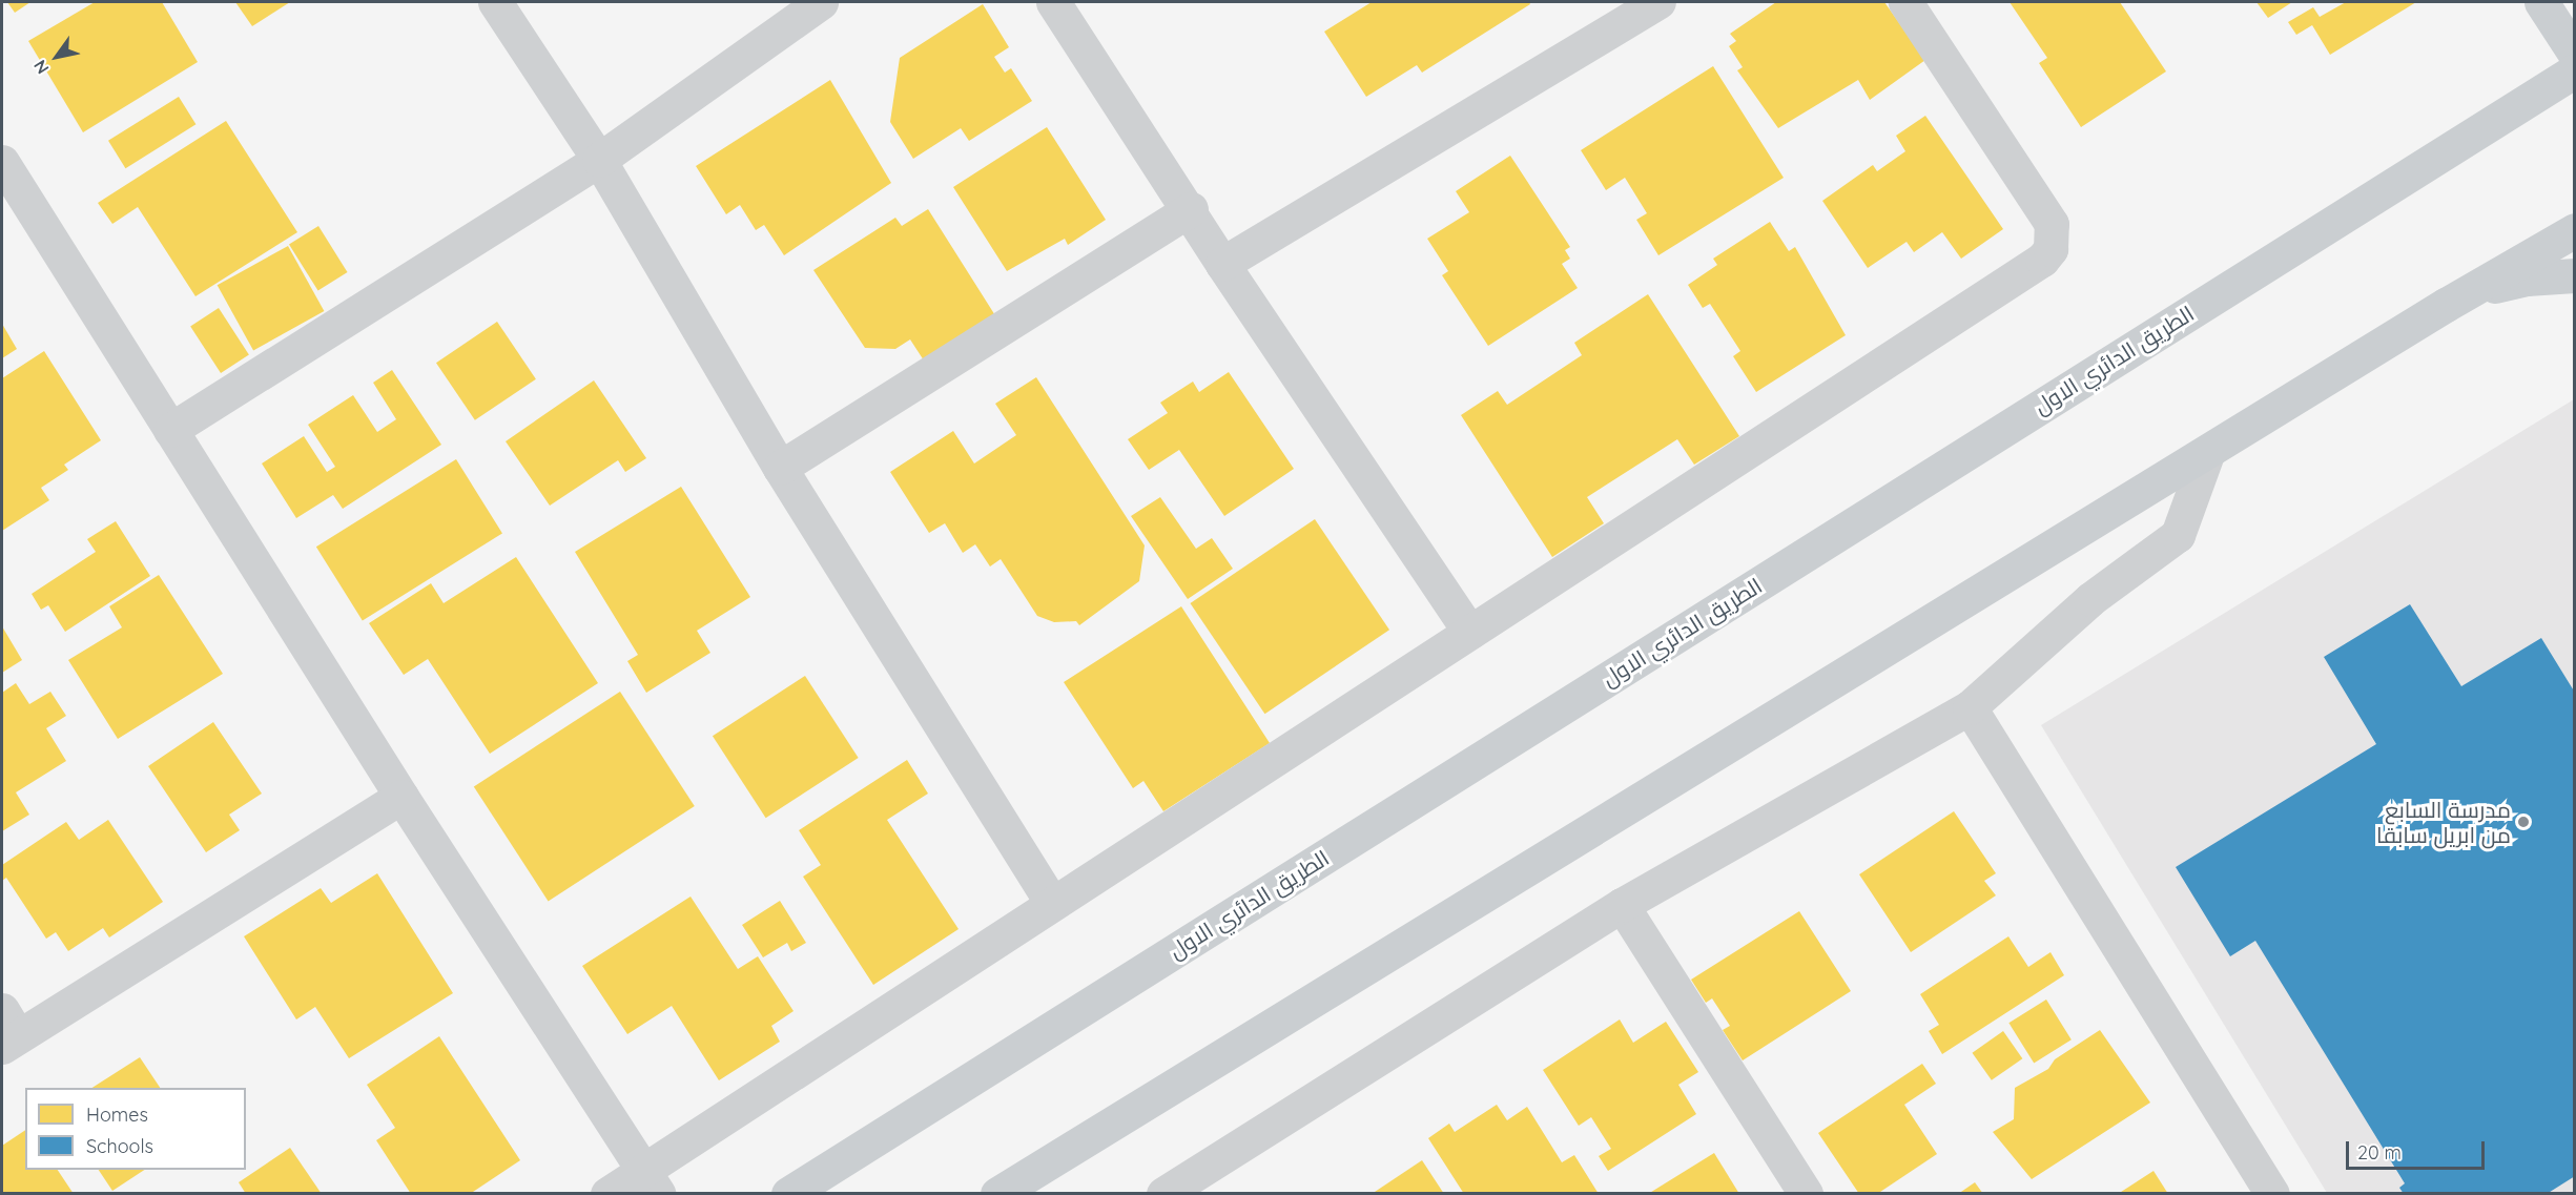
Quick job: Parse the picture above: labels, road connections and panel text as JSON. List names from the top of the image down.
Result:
{
  "streets": {
    "main road": ["الطريق الدائري الاول"]
  },
  "places": ["مدرسة السابع من ابريل سابقا"],
  "legend": ["Homes", "Schools"],
  "scale_bar": "20 m",
  "north": "bottom left"
}
